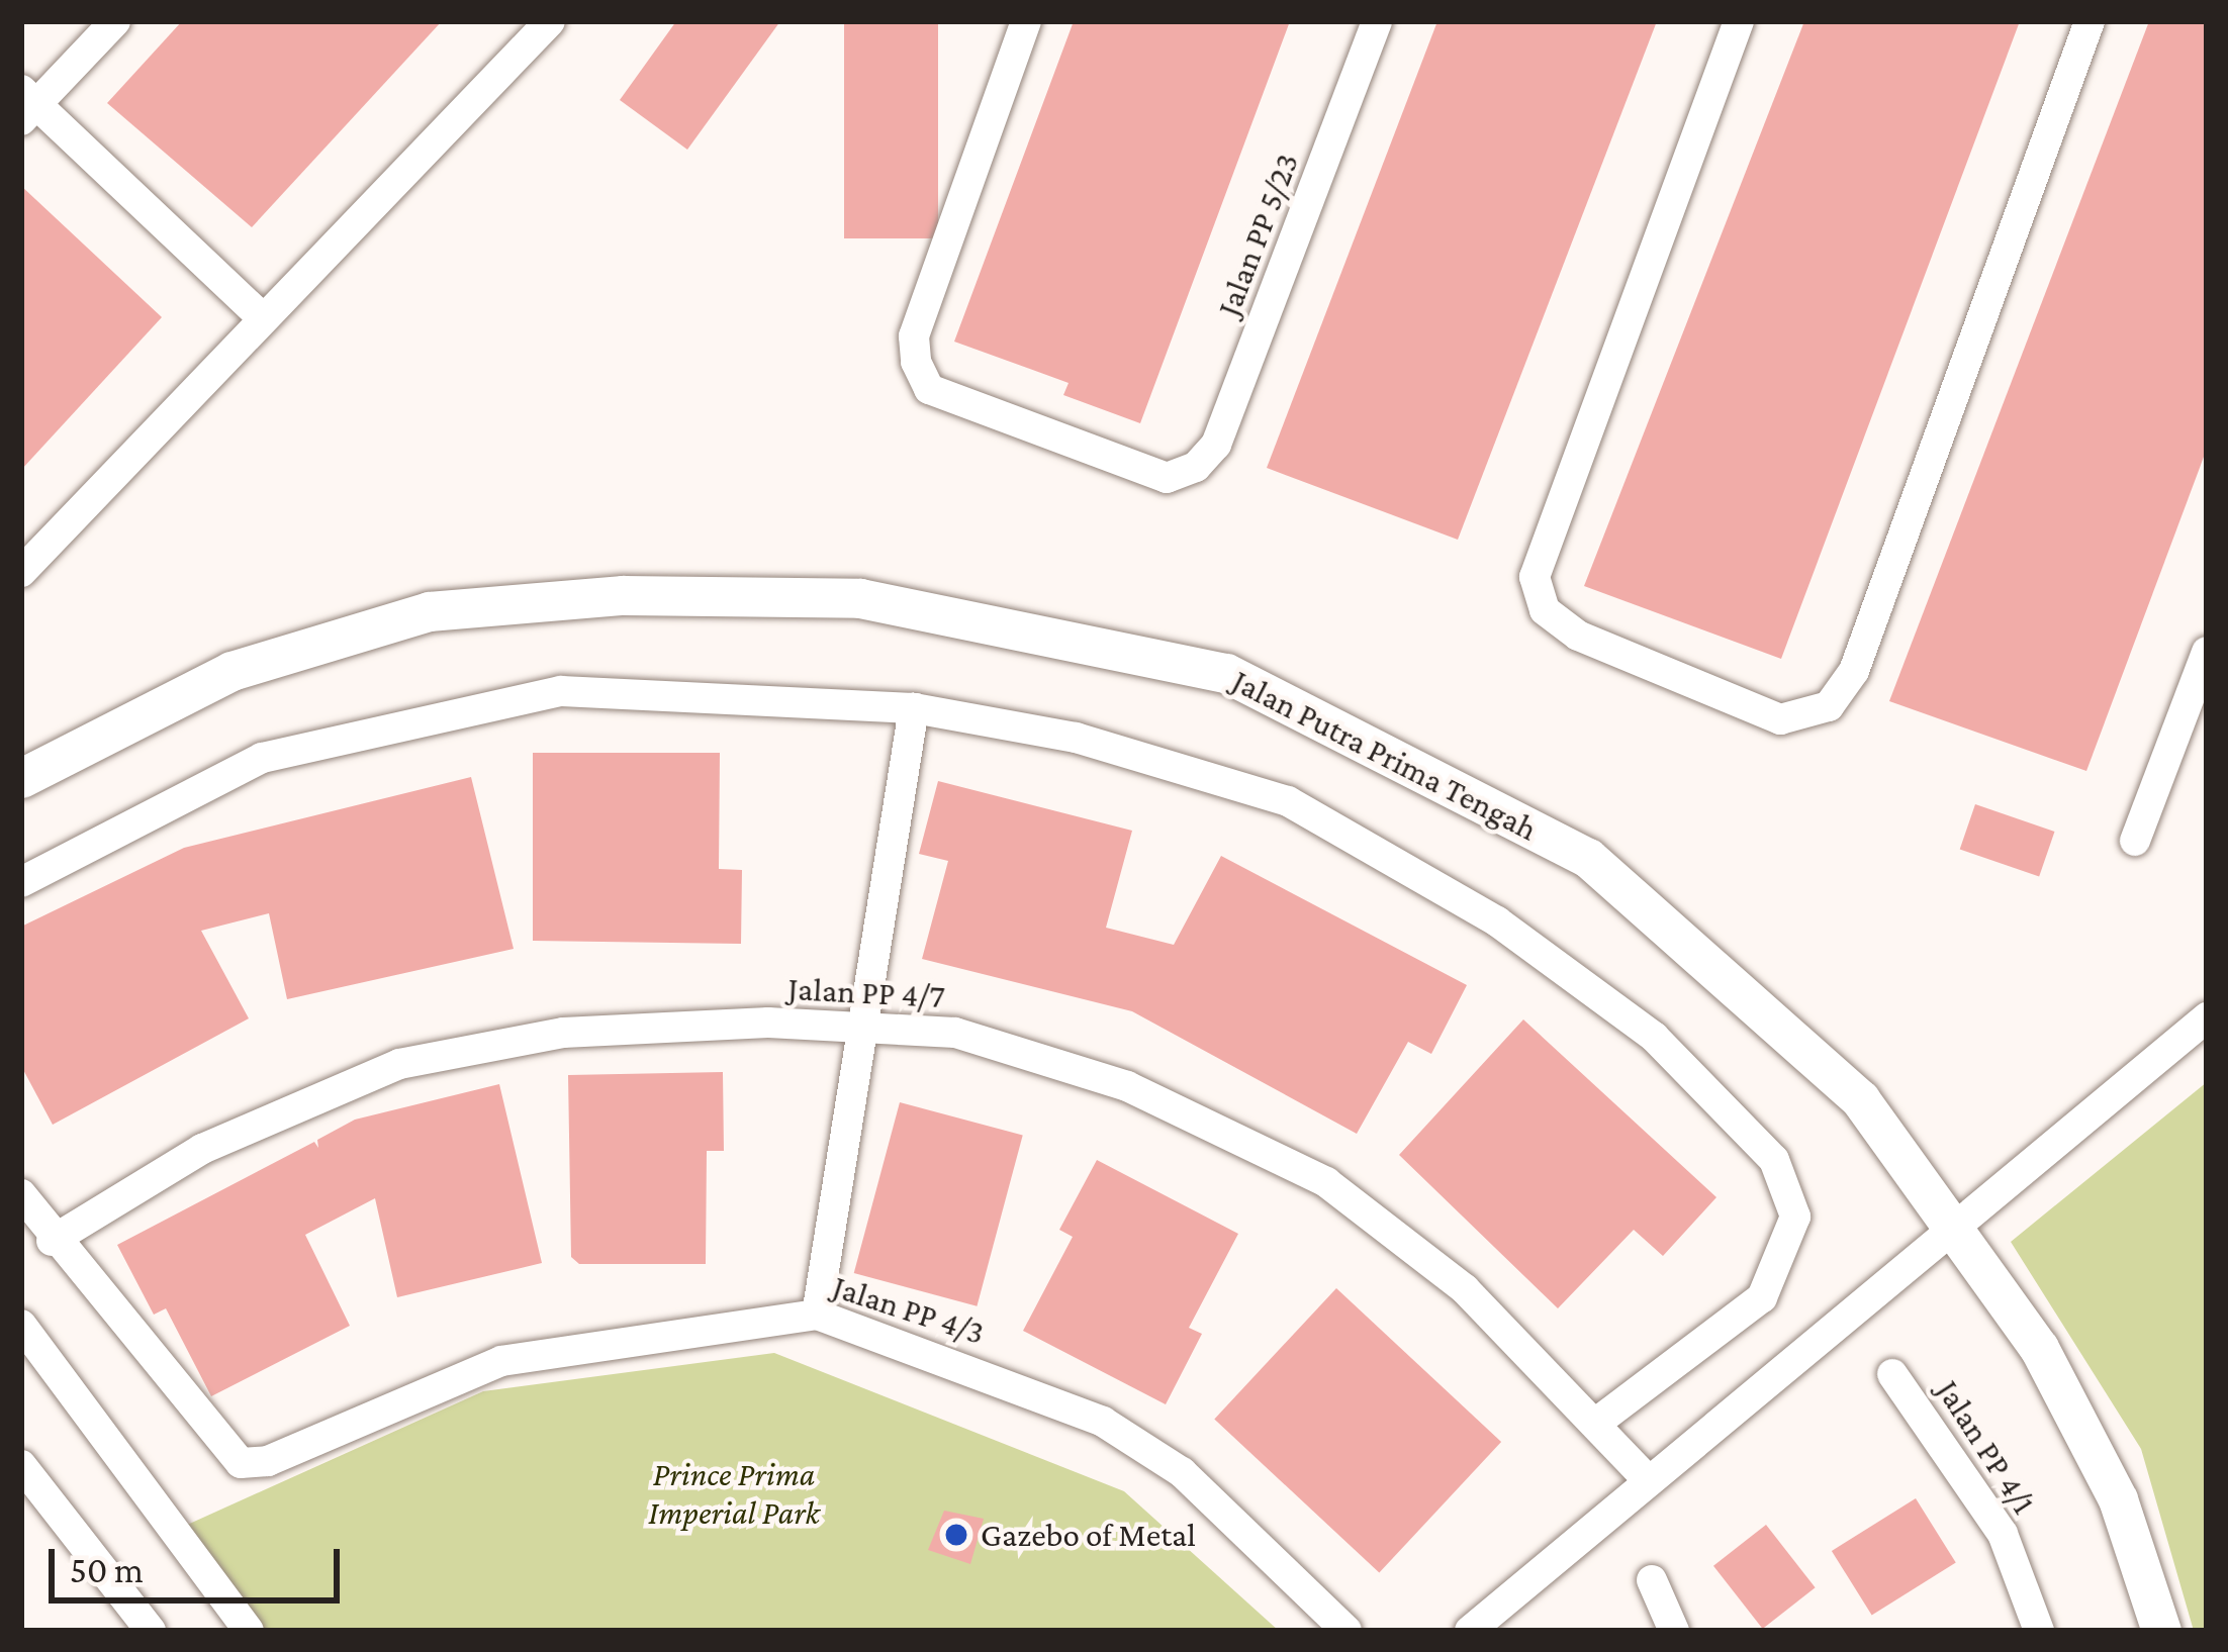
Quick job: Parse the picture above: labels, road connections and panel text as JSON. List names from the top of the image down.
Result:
{
  "streets": {
    "street": [
      "Jalan PP 5/23",
      "Jalan Putra Prima Tengah",
      "Jalan PP 4/7",
      "Jalan PP 4/3",
      "Jalan PP 4/1"
    ]
  },
  "crossings": [
    ["Jalan PP 4/7", "Jalan PP 4/3"]
  ],
  "parks": ["Prince Prima Imperial Park"],
  "places": ["Gazebo of Metal"],
  "scale_bar": "50 m"
}
